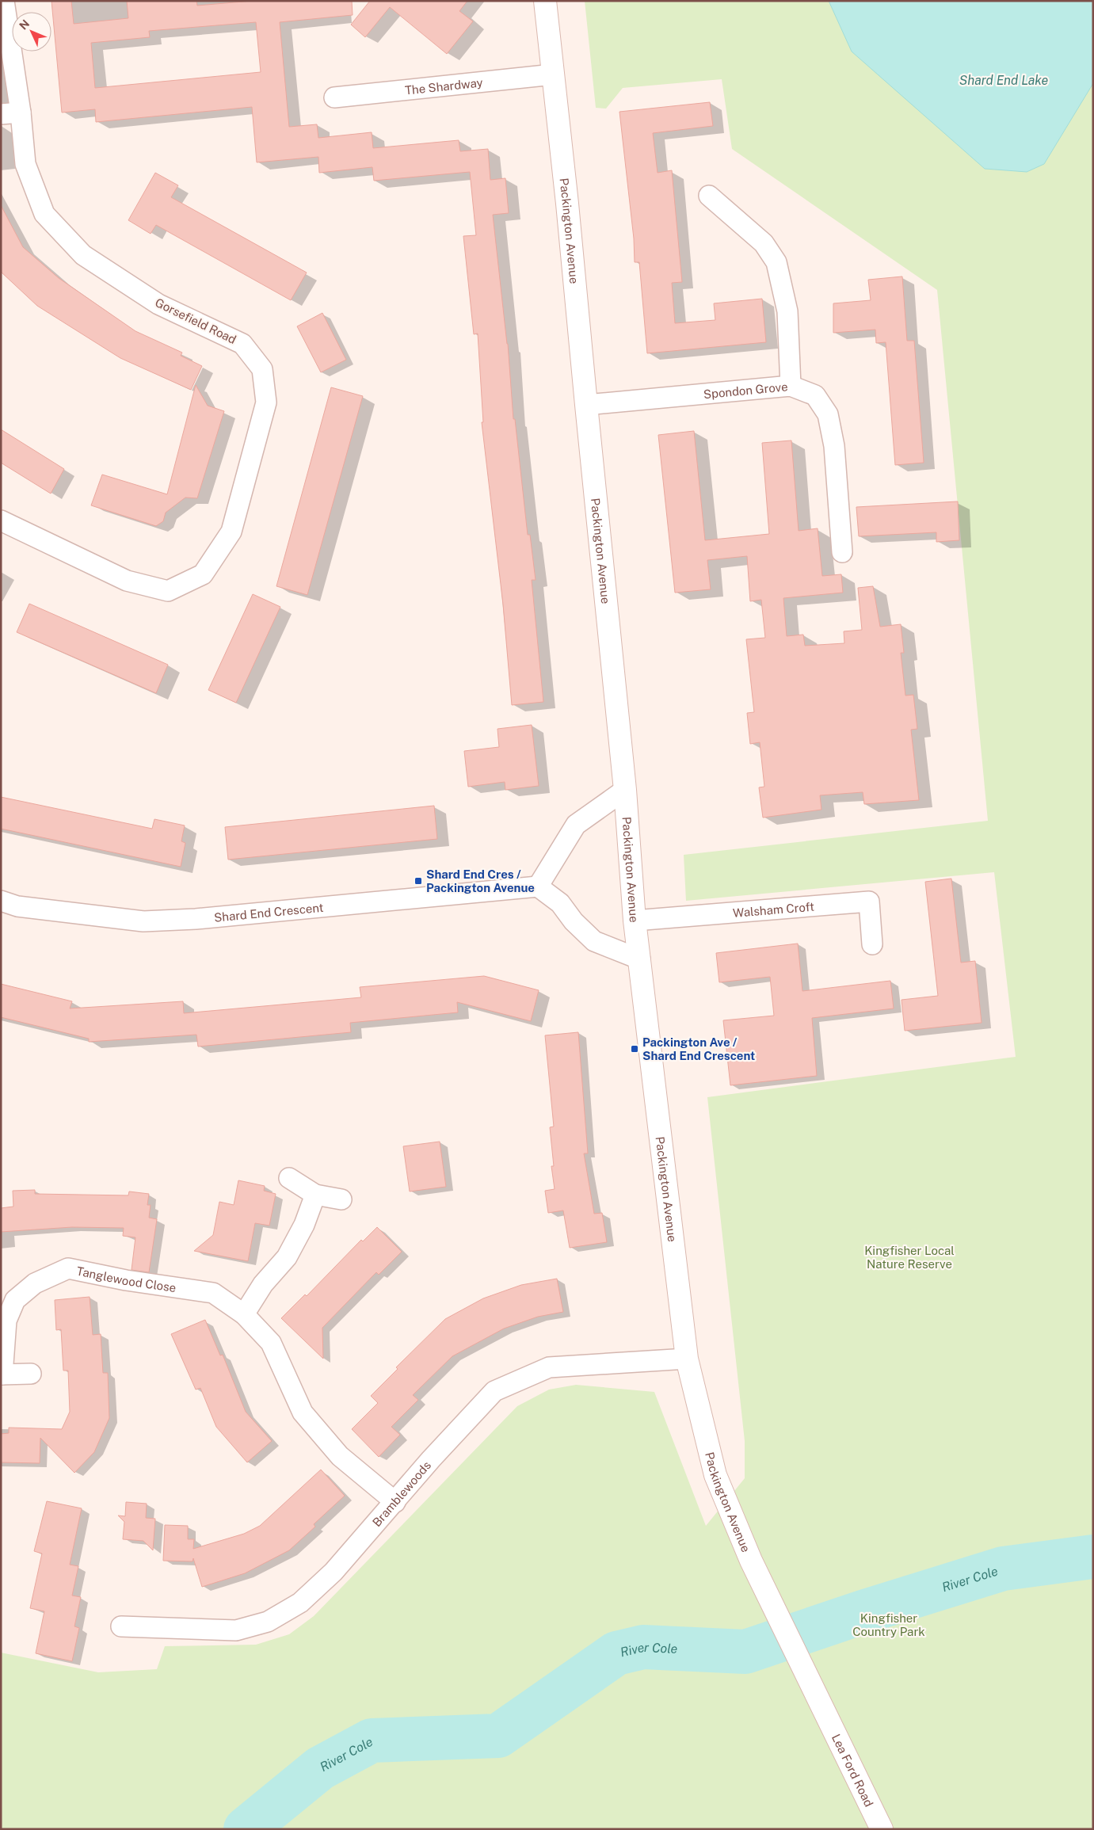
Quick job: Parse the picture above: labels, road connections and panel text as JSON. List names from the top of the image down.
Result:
{
  "streets": {
    "street": [
      "The Shardway",
      "Packington Avenue",
      "Gorsefield Road",
      "Spondon Grove",
      "Walsham Croft",
      "Shard End Crescent",
      "Tanglewood Close",
      "Bramblewoods",
      "Lea Ford Road"
    ]
  },
  "crossings": [
    ["The Shardway", "Packington Avenue"],
    ["Packington Avenue", "Spondon Grove"],
    ["Packington Avenue", "Walsham Croft"],
    ["Packington Avenue", "Bramblewoods"],
    ["Packington Avenue", "Lea Ford Road"],
    ["Tanglewood Close", "Bramblewoods"]
  ],
  "water": ["Shard End Lake", "River Cole"],
  "parks": ["Kingfisher Local Nature Reserve", "Kingfisher Country Park"],
  "places": {
    "transit": ["Shard End Cres / Packington Avenue", "Packington Ave / Shard End Crescent"]
  },
  "north": "top left"
}
